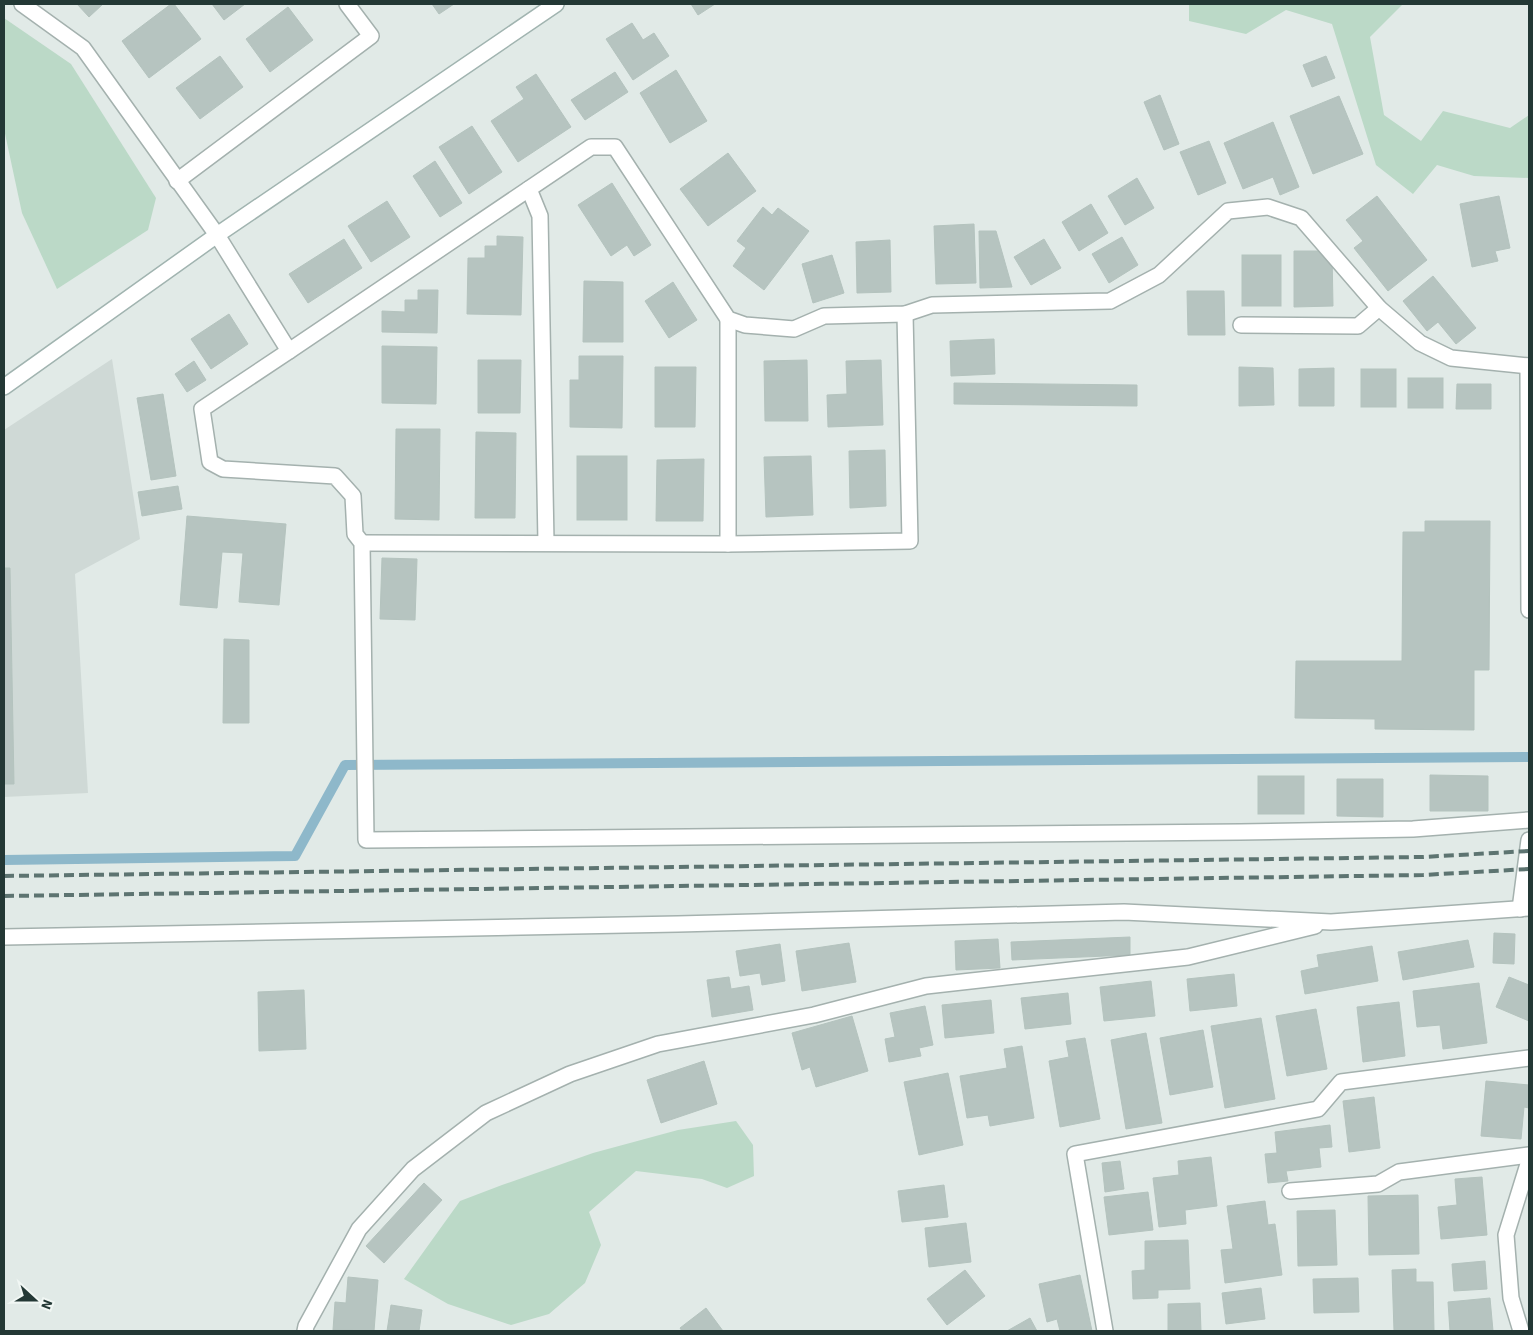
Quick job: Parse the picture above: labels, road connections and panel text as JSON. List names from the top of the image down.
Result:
{
  "north": "right"
}
